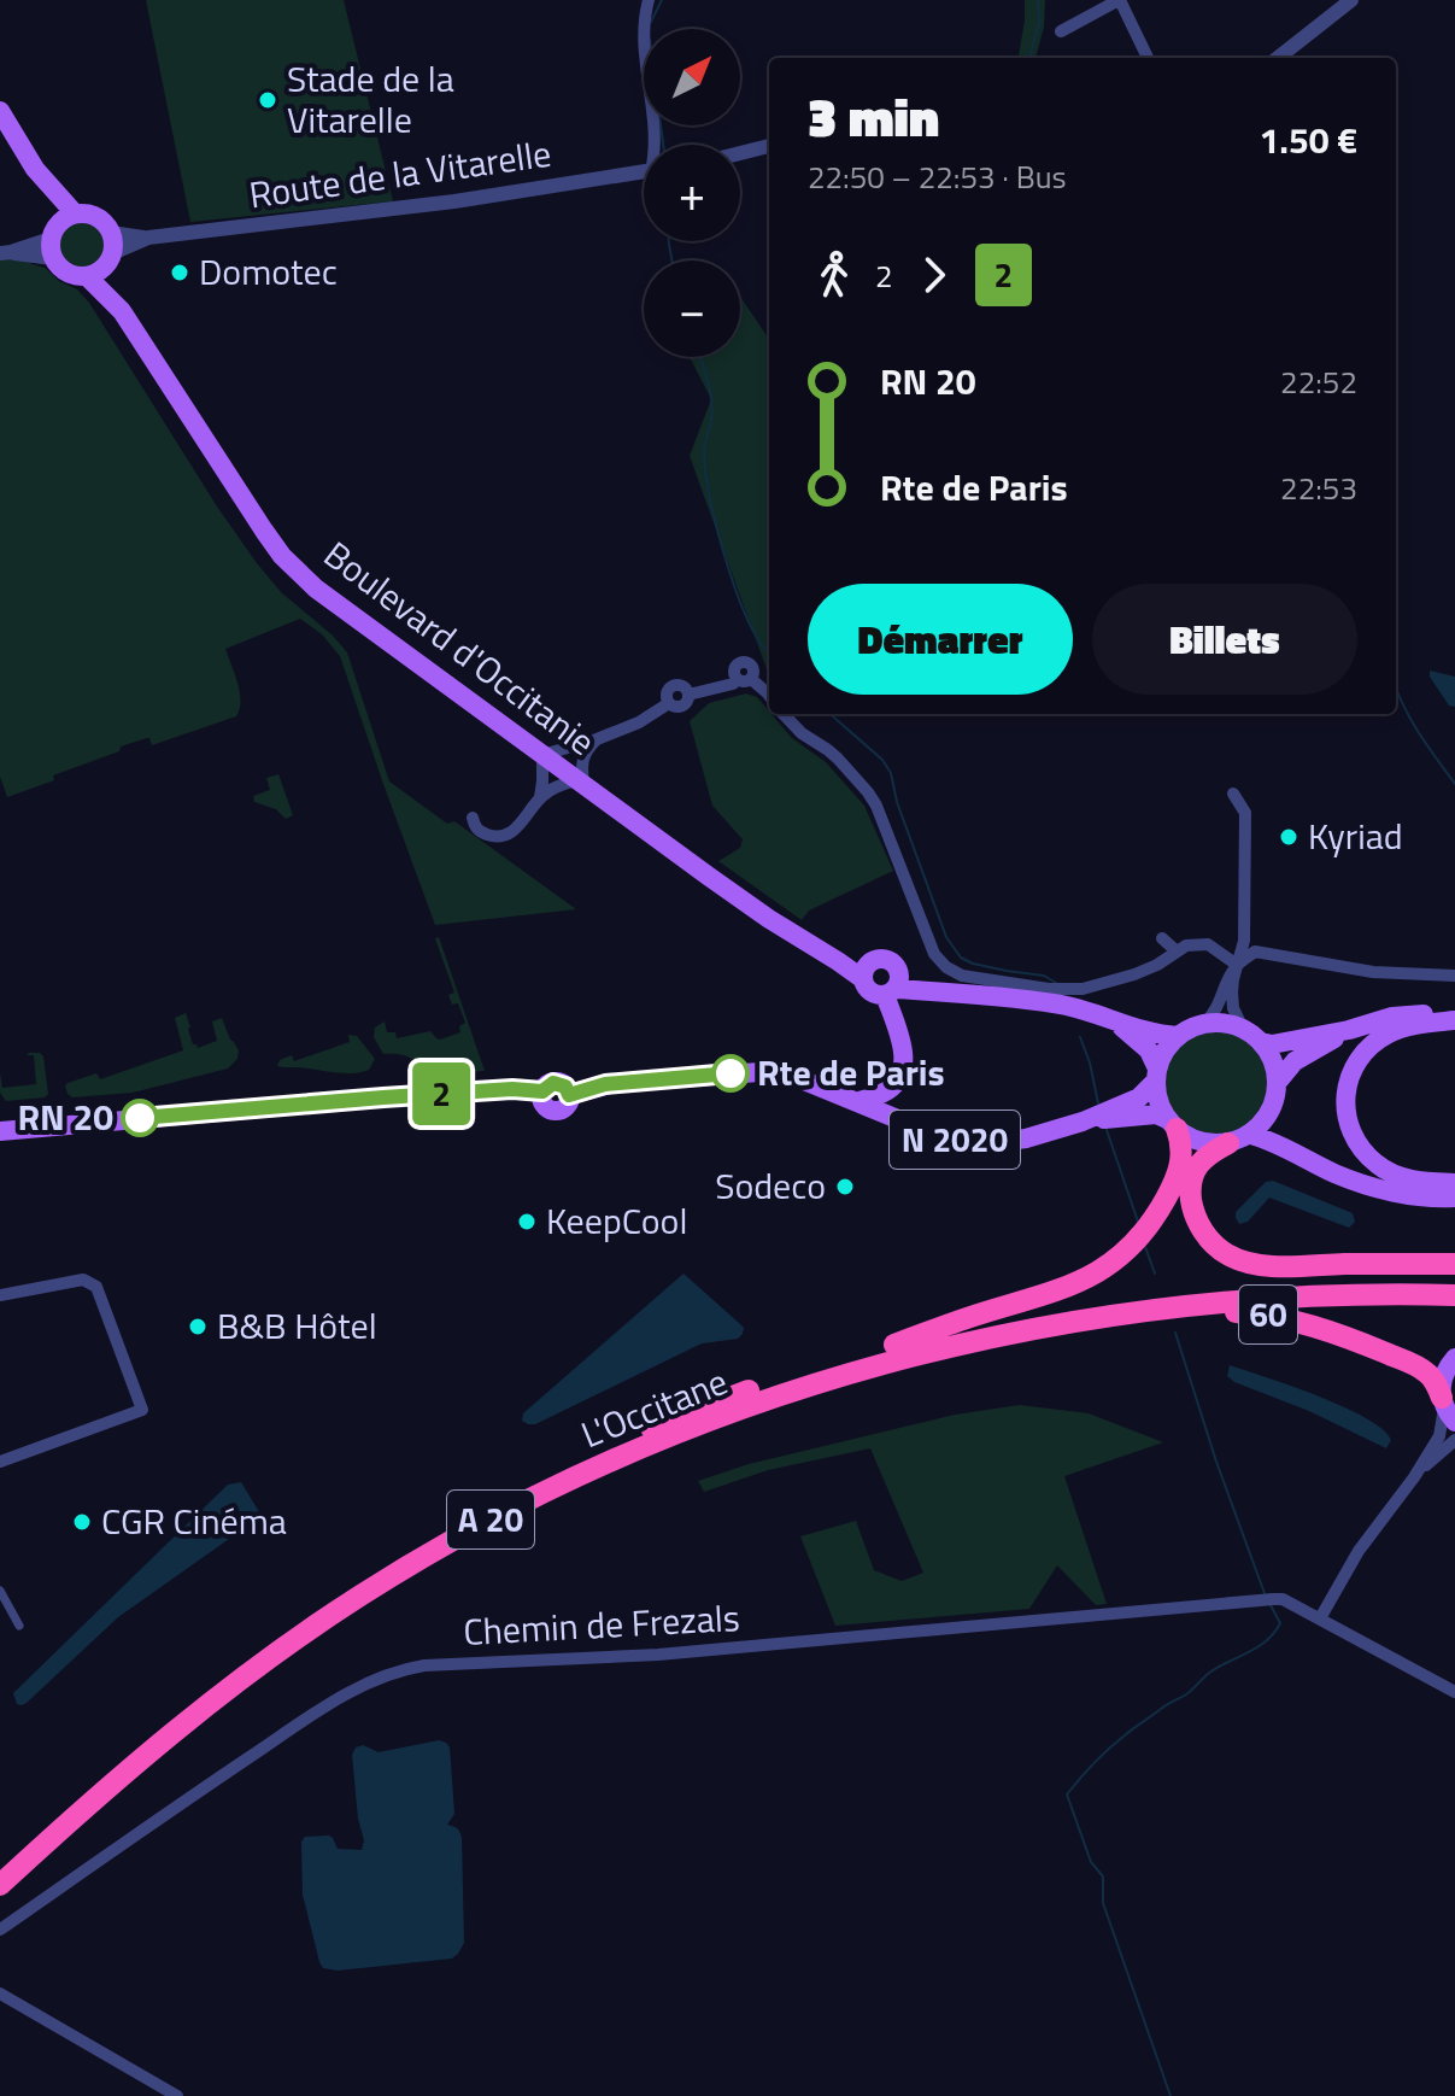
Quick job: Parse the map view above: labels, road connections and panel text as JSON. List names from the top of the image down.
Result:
{
  "streets": {
    "highway": ["60", "L'Occitane", "A 20"],
    "main road": ["Boulevard d'Occitanie", "N 2020"],
    "street": ["Route de la Vitarelle", "Chemin de Frezals"]
  },
  "crossings": [
    ["Route de la Vitarelle", "Boulevard d'Occitanie"],
    ["Boulevard d'Occitanie", "N 2020"],
    ["Boulevard d'Occitanie", "60"],
    ["N 2020", "60"],
    ["60", "L'Occitane"]
  ],
  "places": [
    "Stade de la Vitarelle",
    "Domotec",
    "Kyriad",
    "Rte de Paris",
    "RN 20",
    "Sodeco",
    "KeepCool",
    "B&B Hôtel",
    "CGR Cinéma"
  ],
  "lines": ["bus line 2"],
  "north": "top right",
  "page": {
    "on_map": "2",
    "map_buttons": ["+", "−"],
    "heading": ["3 min", "22:50 – 22:53 · Bus", "1.50 €"],
    "legs": ["2", "2"],
    "list": [
      {
        "name": "RN 20",
        "value": "22:52"
      },
      {
        "name": "Rte de Paris",
        "value": "22:53"
      }
    ],
    "buttons": ["Démarrer", "Billets"]
  }
}
